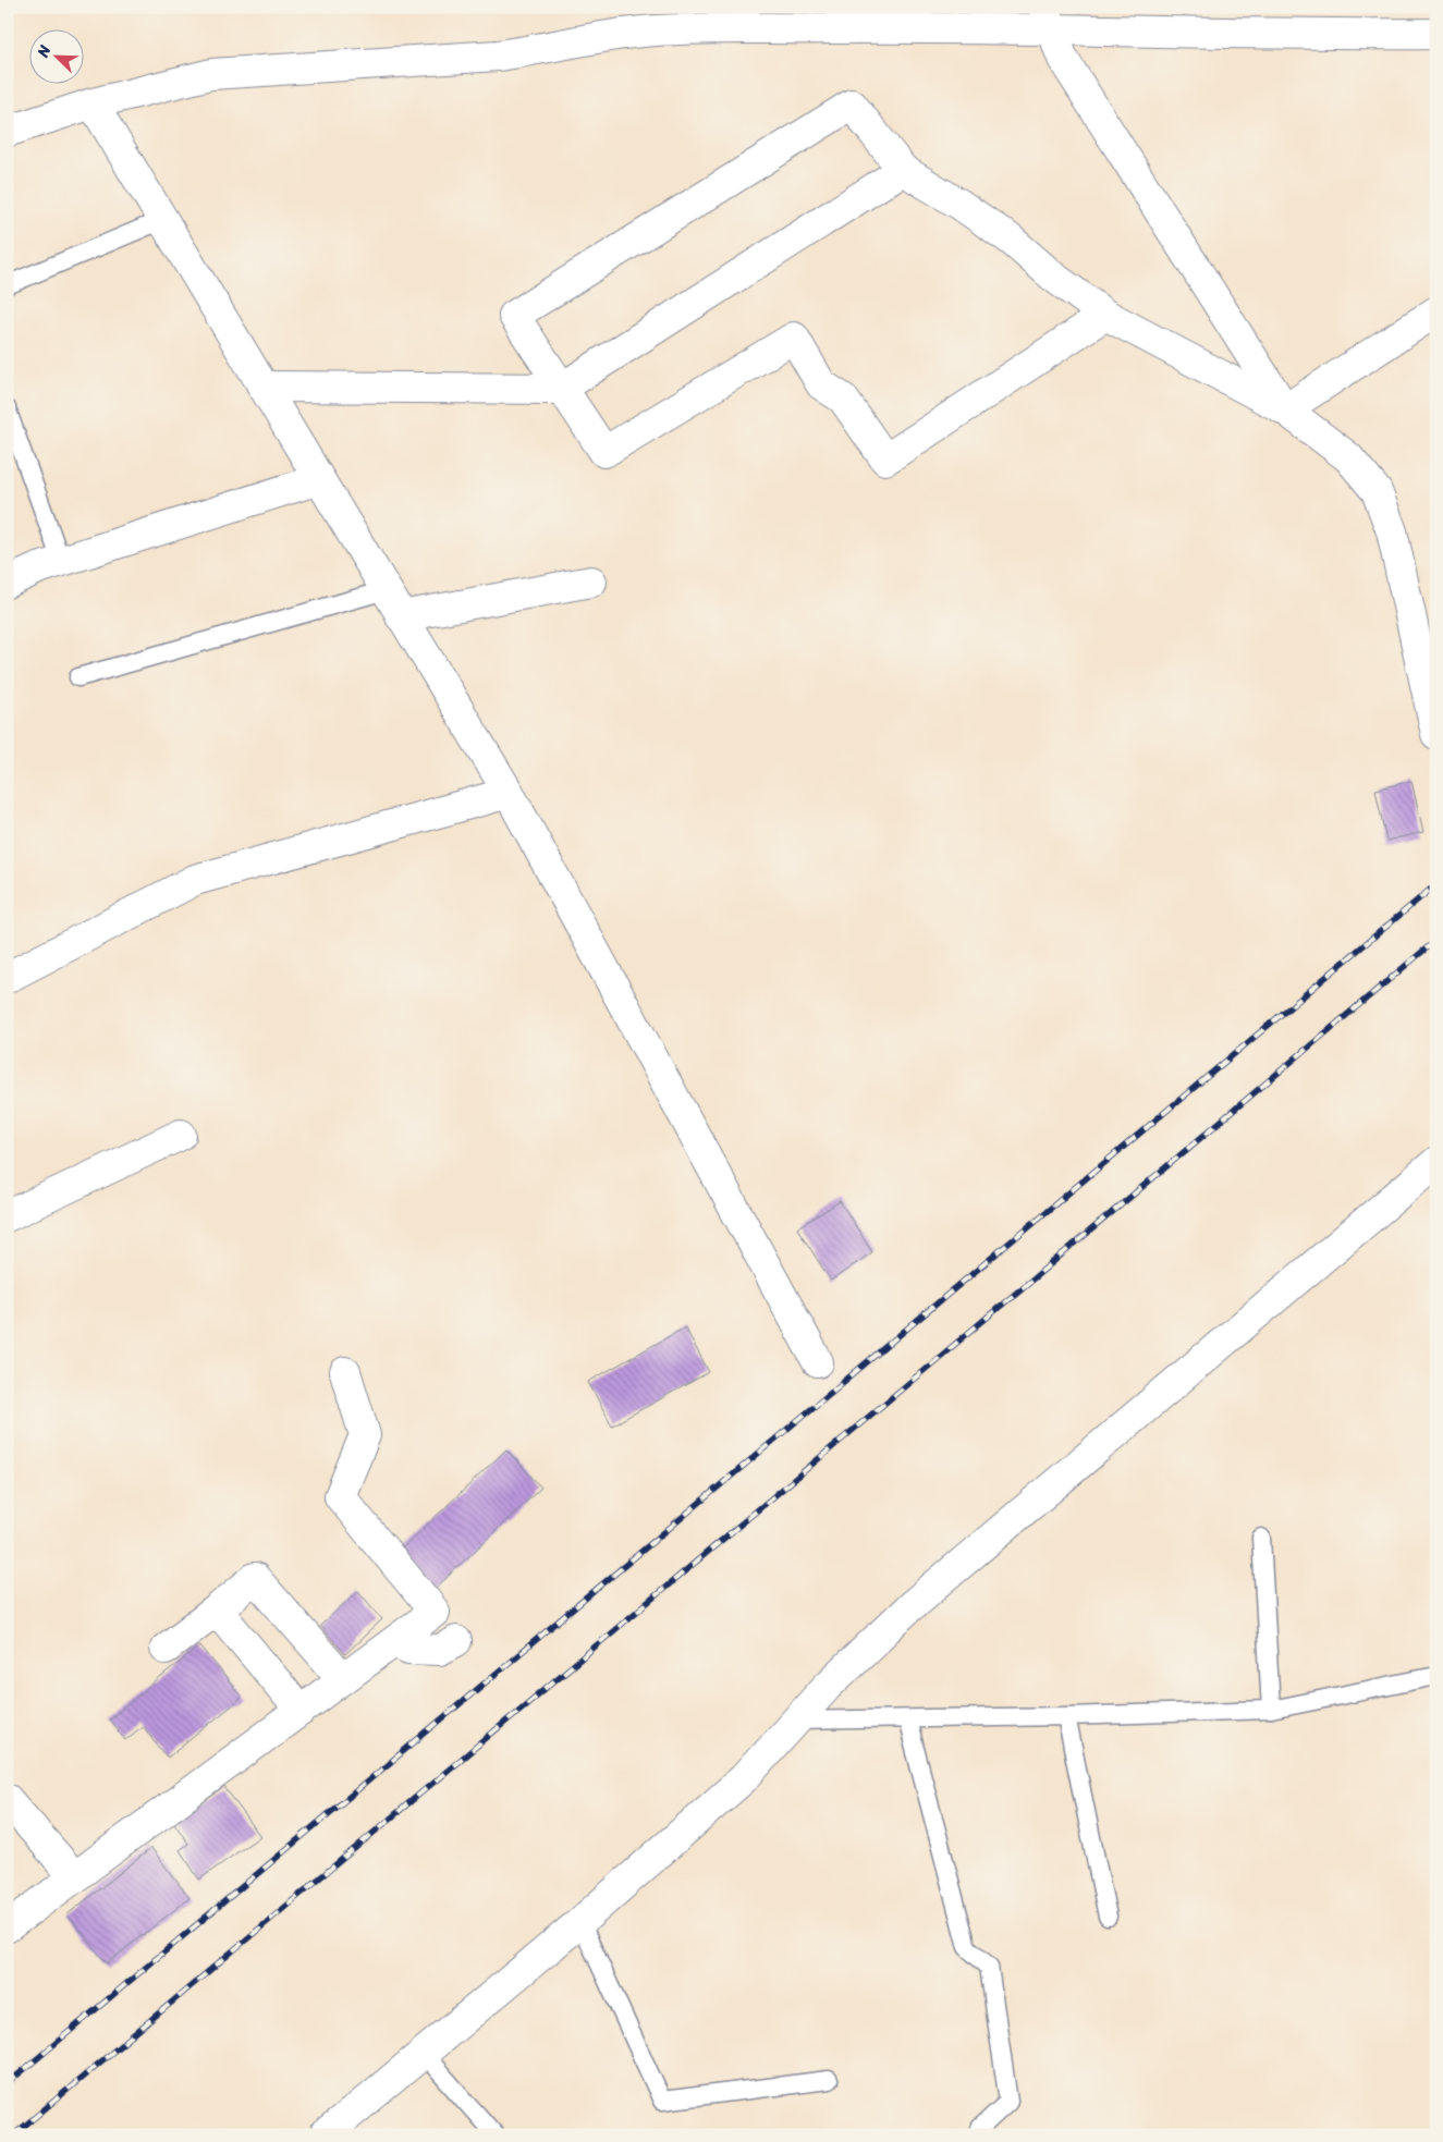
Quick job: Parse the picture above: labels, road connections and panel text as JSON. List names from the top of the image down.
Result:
{
  "north": "top left"
}
